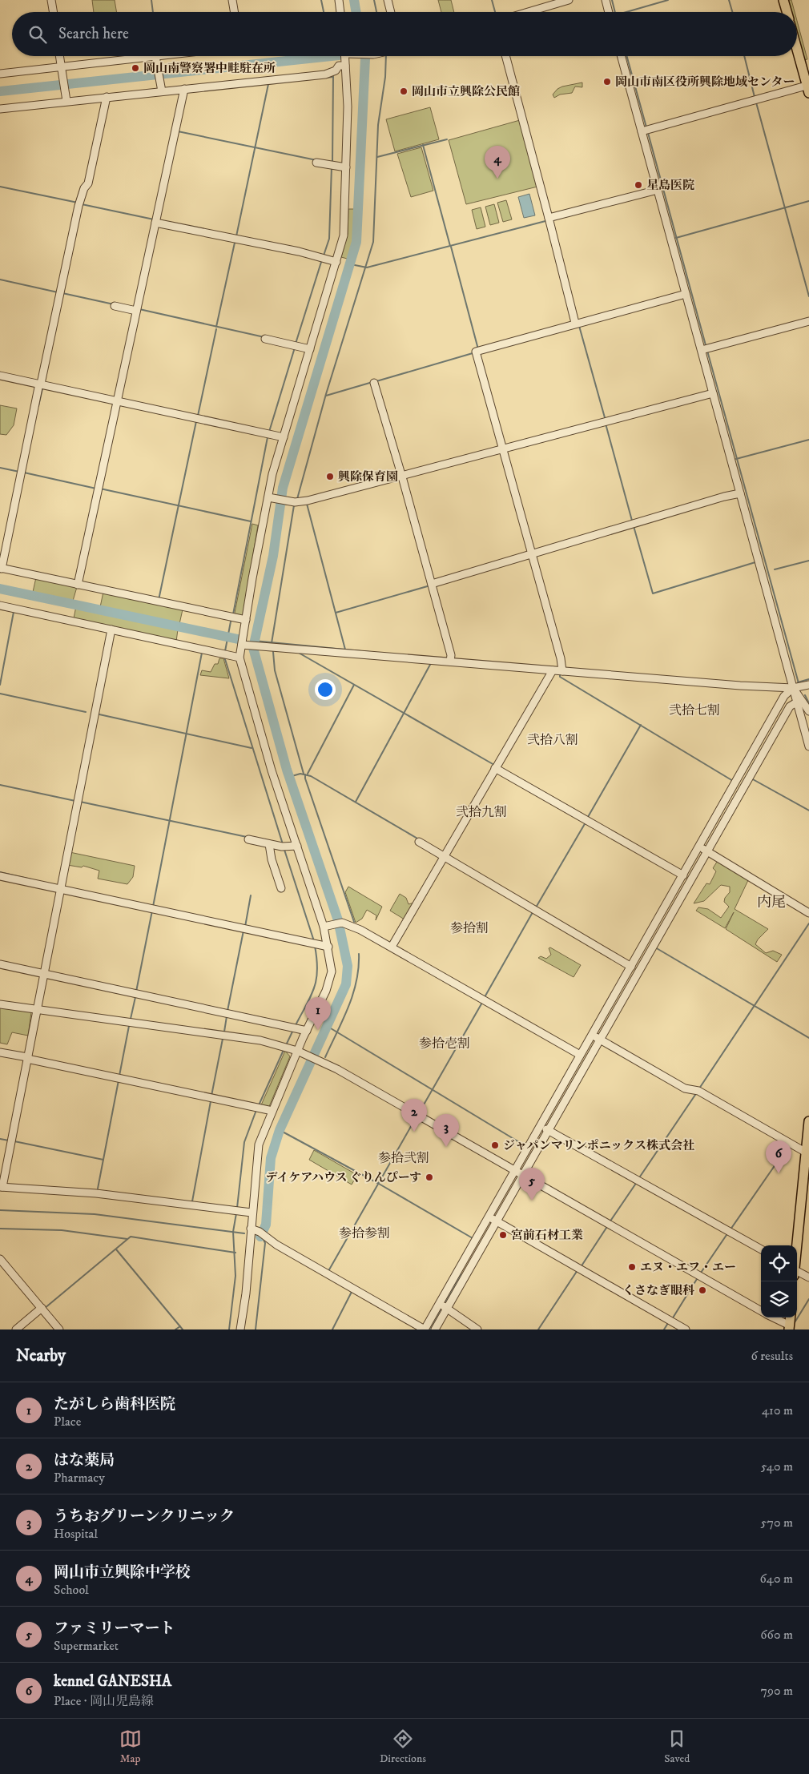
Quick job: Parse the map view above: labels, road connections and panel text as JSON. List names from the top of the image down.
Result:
{
  "districts": [
    "弐拾七割",
    "弐拾八割",
    "弐拾九割",
    "内尾",
    "参拾割",
    "参拾壱割",
    "参拾弐割",
    "参拾参割"
  ],
  "places": [
    "岡山南警察署中畦駐在所",
    "岡山市南区役所興除地域センター",
    "岡山市立興除公民館",
    "星島医院",
    "興除保育園",
    "ジャパンマリンポニックス株式会社",
    "デイケアハウス ぐりんぴーす",
    "宮前石材工業",
    "エヌ・エフ・エー",
    "くさなぎ眼科"
  ],
  "page": {
    "search": "Search here",
    "pins": [
      "4",
      "1",
      "2",
      "3",
      "6",
      "5"
    ],
    "heading": ["Nearby", "6 results"],
    "list": [
      {
        "mark": "1",
        "name": "たがしら歯科医院",
        "note": "Place",
        "value": "410 m"
      },
      {
        "mark": "2",
        "name": "はな薬局",
        "note": "Pharmacy",
        "value": "540 m"
      },
      {
        "mark": "3",
        "name": "うちおグリーンクリニック",
        "note": "Hospital",
        "value": "570 m"
      },
      {
        "mark": "4",
        "name": "岡山市立興除中学校",
        "note": "School",
        "value": "640 m"
      },
      {
        "mark": "5",
        "name": "ファミリーマート",
        "note": "Supermarket",
        "value": "660 m"
      },
      {
        "mark": "6",
        "name": "kennel GANESHA",
        "note": "Place · 岡山児島線",
        "value": "790 m"
      }
    ],
    "nav": ["Map", "Directions", "Saved"]
  }
}
